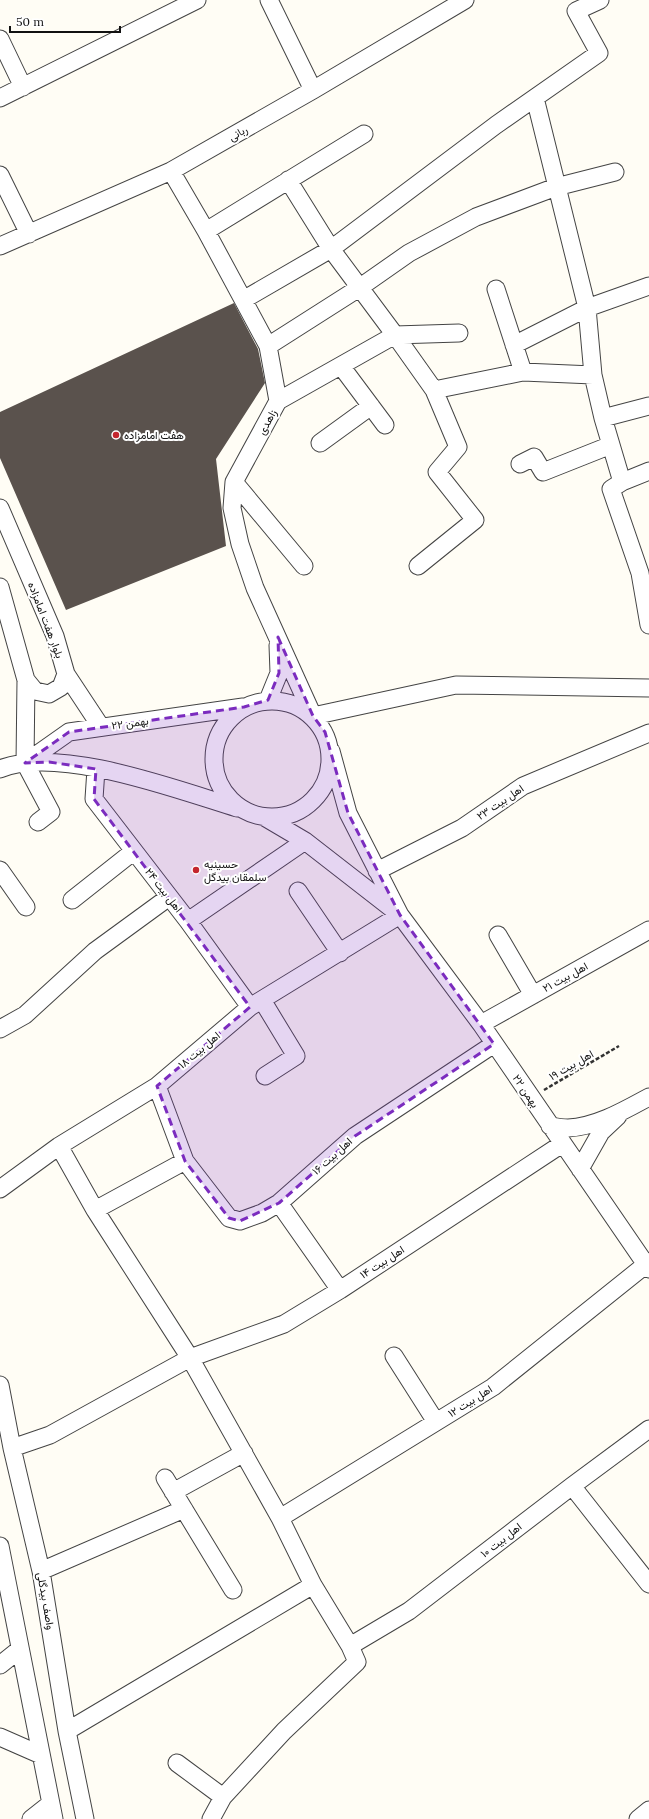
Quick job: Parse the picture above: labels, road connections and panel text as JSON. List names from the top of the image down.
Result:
{
  "streets": {
    "street": [
      "ربانی",
      "زاهدی",
      "بلوار هفت امامزاده",
      "۲۲ بهمن",
      "اهل بیت ۲۳",
      "اهل بیت ۲۴",
      "اهل بیت ۲۱",
      "اهل بیت ۱۸",
      "اهل بیت ۱۶",
      "اهل بیت ۱۴",
      "اهل بیت ۱۲",
      "اهل بیت ۱۰",
      "واصف بیدگلی"
    ],
    "path": ["اهل بیت ۱۹"]
  },
  "crossings": [
    ["ربانی", "زاهدی"],
    ["زاهدی", "۲۲ بهمن"],
    ["بلوار هفت امامزاده", "۲۲ بهمن"],
    ["۲۲ بهمن", "اهل بیت ۲۳"],
    ["۲۲ بهمن", "اهل بیت ۲۴"],
    ["۲۲ بهمن", "اهل بیت ۲۱"],
    ["۲۲ بهمن", "اهل بیت ۱۸"],
    ["۲۲ بهمن", "اهل بیت ۱۹"],
    ["۲۲ بهمن", "اهل بیت ۱۶"],
    ["۲۲ بهمن", "اهل بیت ۱۴"],
    ["۲۲ بهمن", "اهل بیت ۱۲"],
    ["اهل بیت ۲۴", "اهل بیت ۱۸"],
    ["اهل بیت ۱۸", "اهل بیت ۱۶"],
    ["اهل بیت ۱۴", "واصف بیدگلی"]
  ],
  "places": ["هفت امامزاده", "حسینیه سلمقان بیدگل"],
  "scale_bar": "50 m"
}
